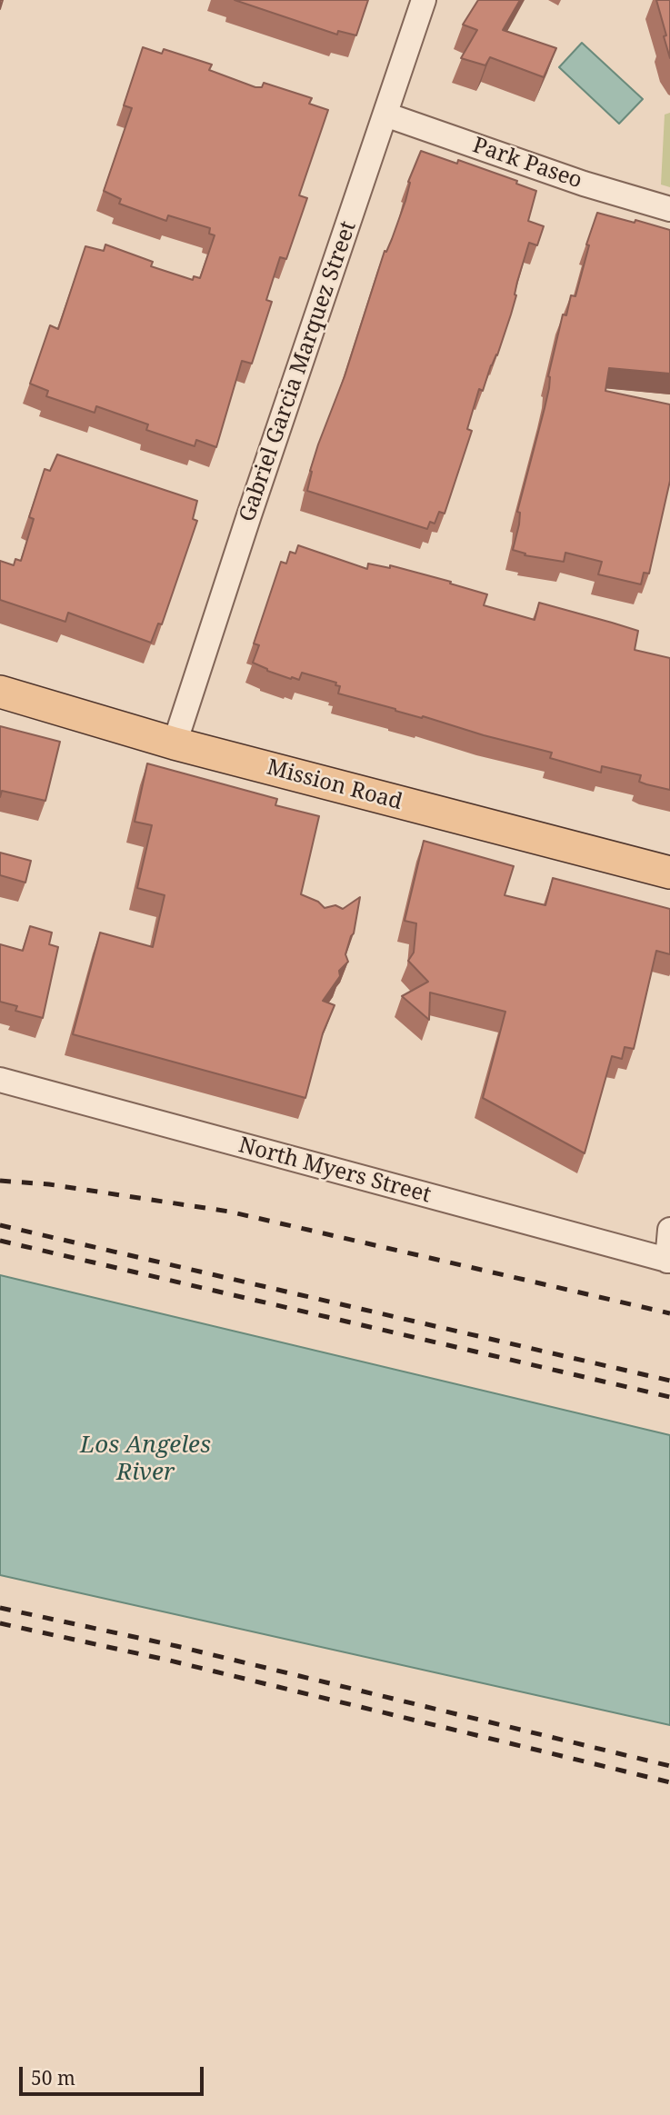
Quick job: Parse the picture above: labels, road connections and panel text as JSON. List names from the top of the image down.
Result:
{
  "streets": {
    "main road": ["Mission Road"],
    "street": ["Park Paseo", "Gabriel Garcia Marquez Street", "North Myers Street"]
  },
  "crossings": [
    ["Park Paseo", "Gabriel Garcia Marquez Street"],
    ["Gabriel Garcia Marquez Street", "Mission Road"]
  ],
  "water": ["Los Angeles River"],
  "scale_bar": "50 m"
}
